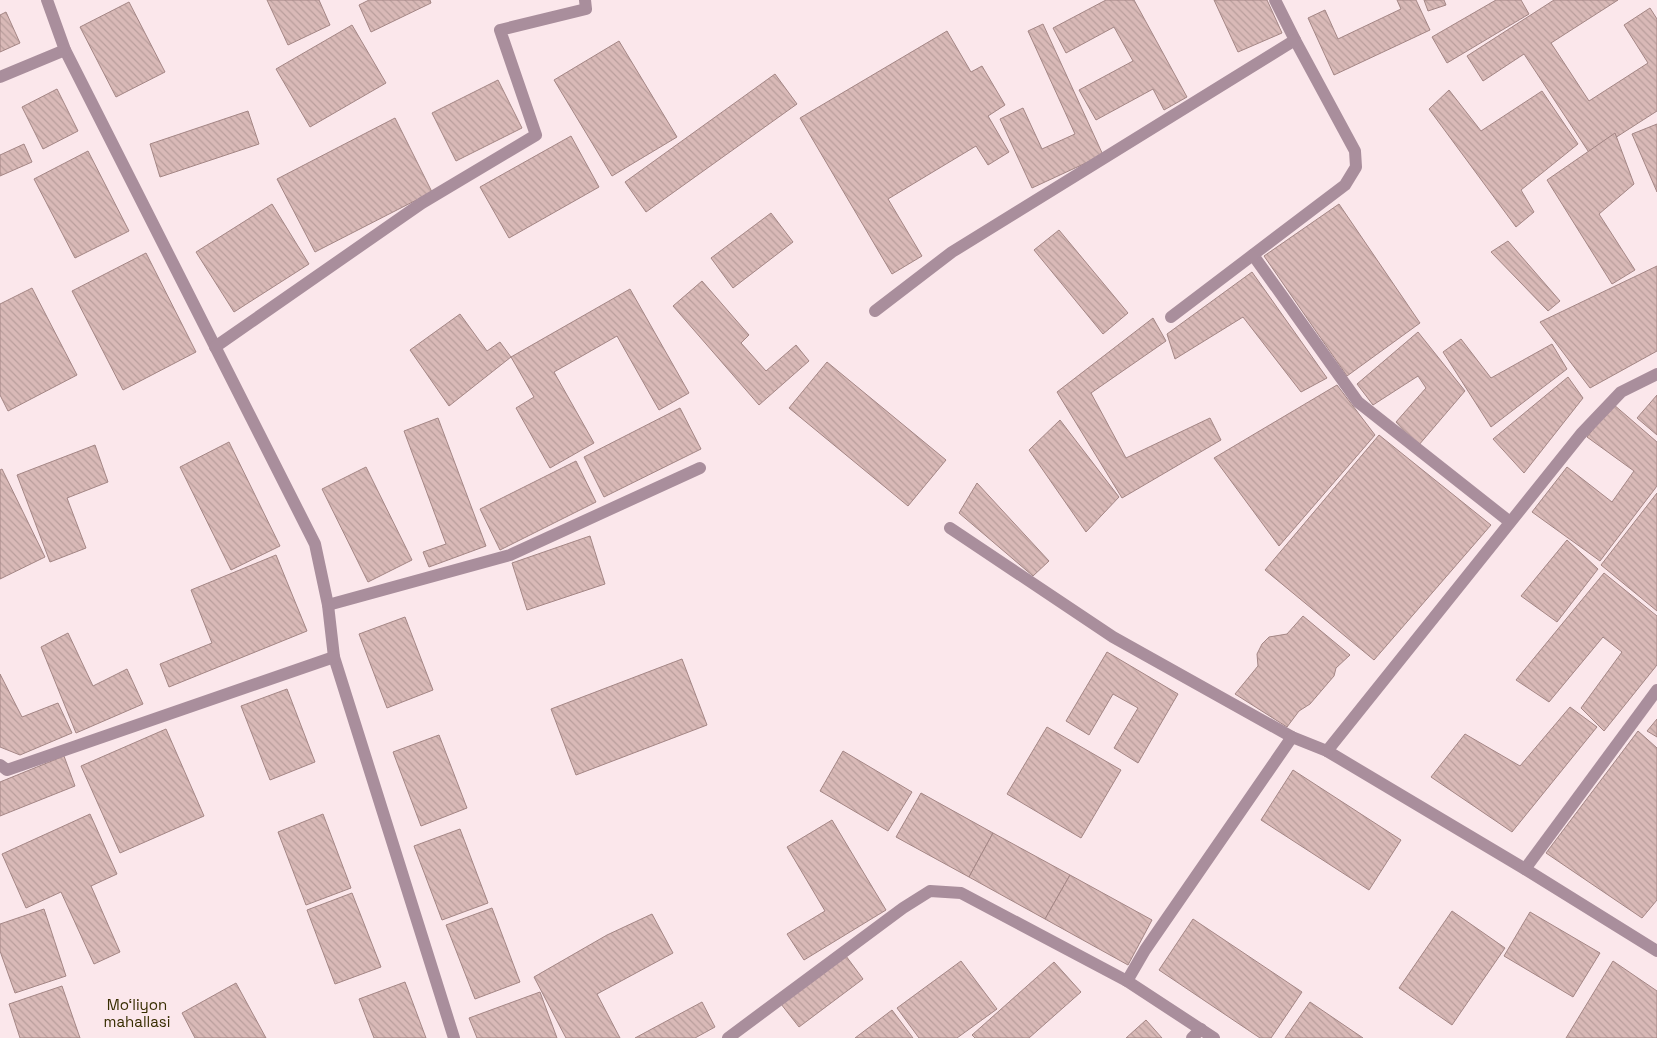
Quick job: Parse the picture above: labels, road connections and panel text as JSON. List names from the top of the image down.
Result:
{
  "districts": ["Moʻliyon mahallasi"]
}
